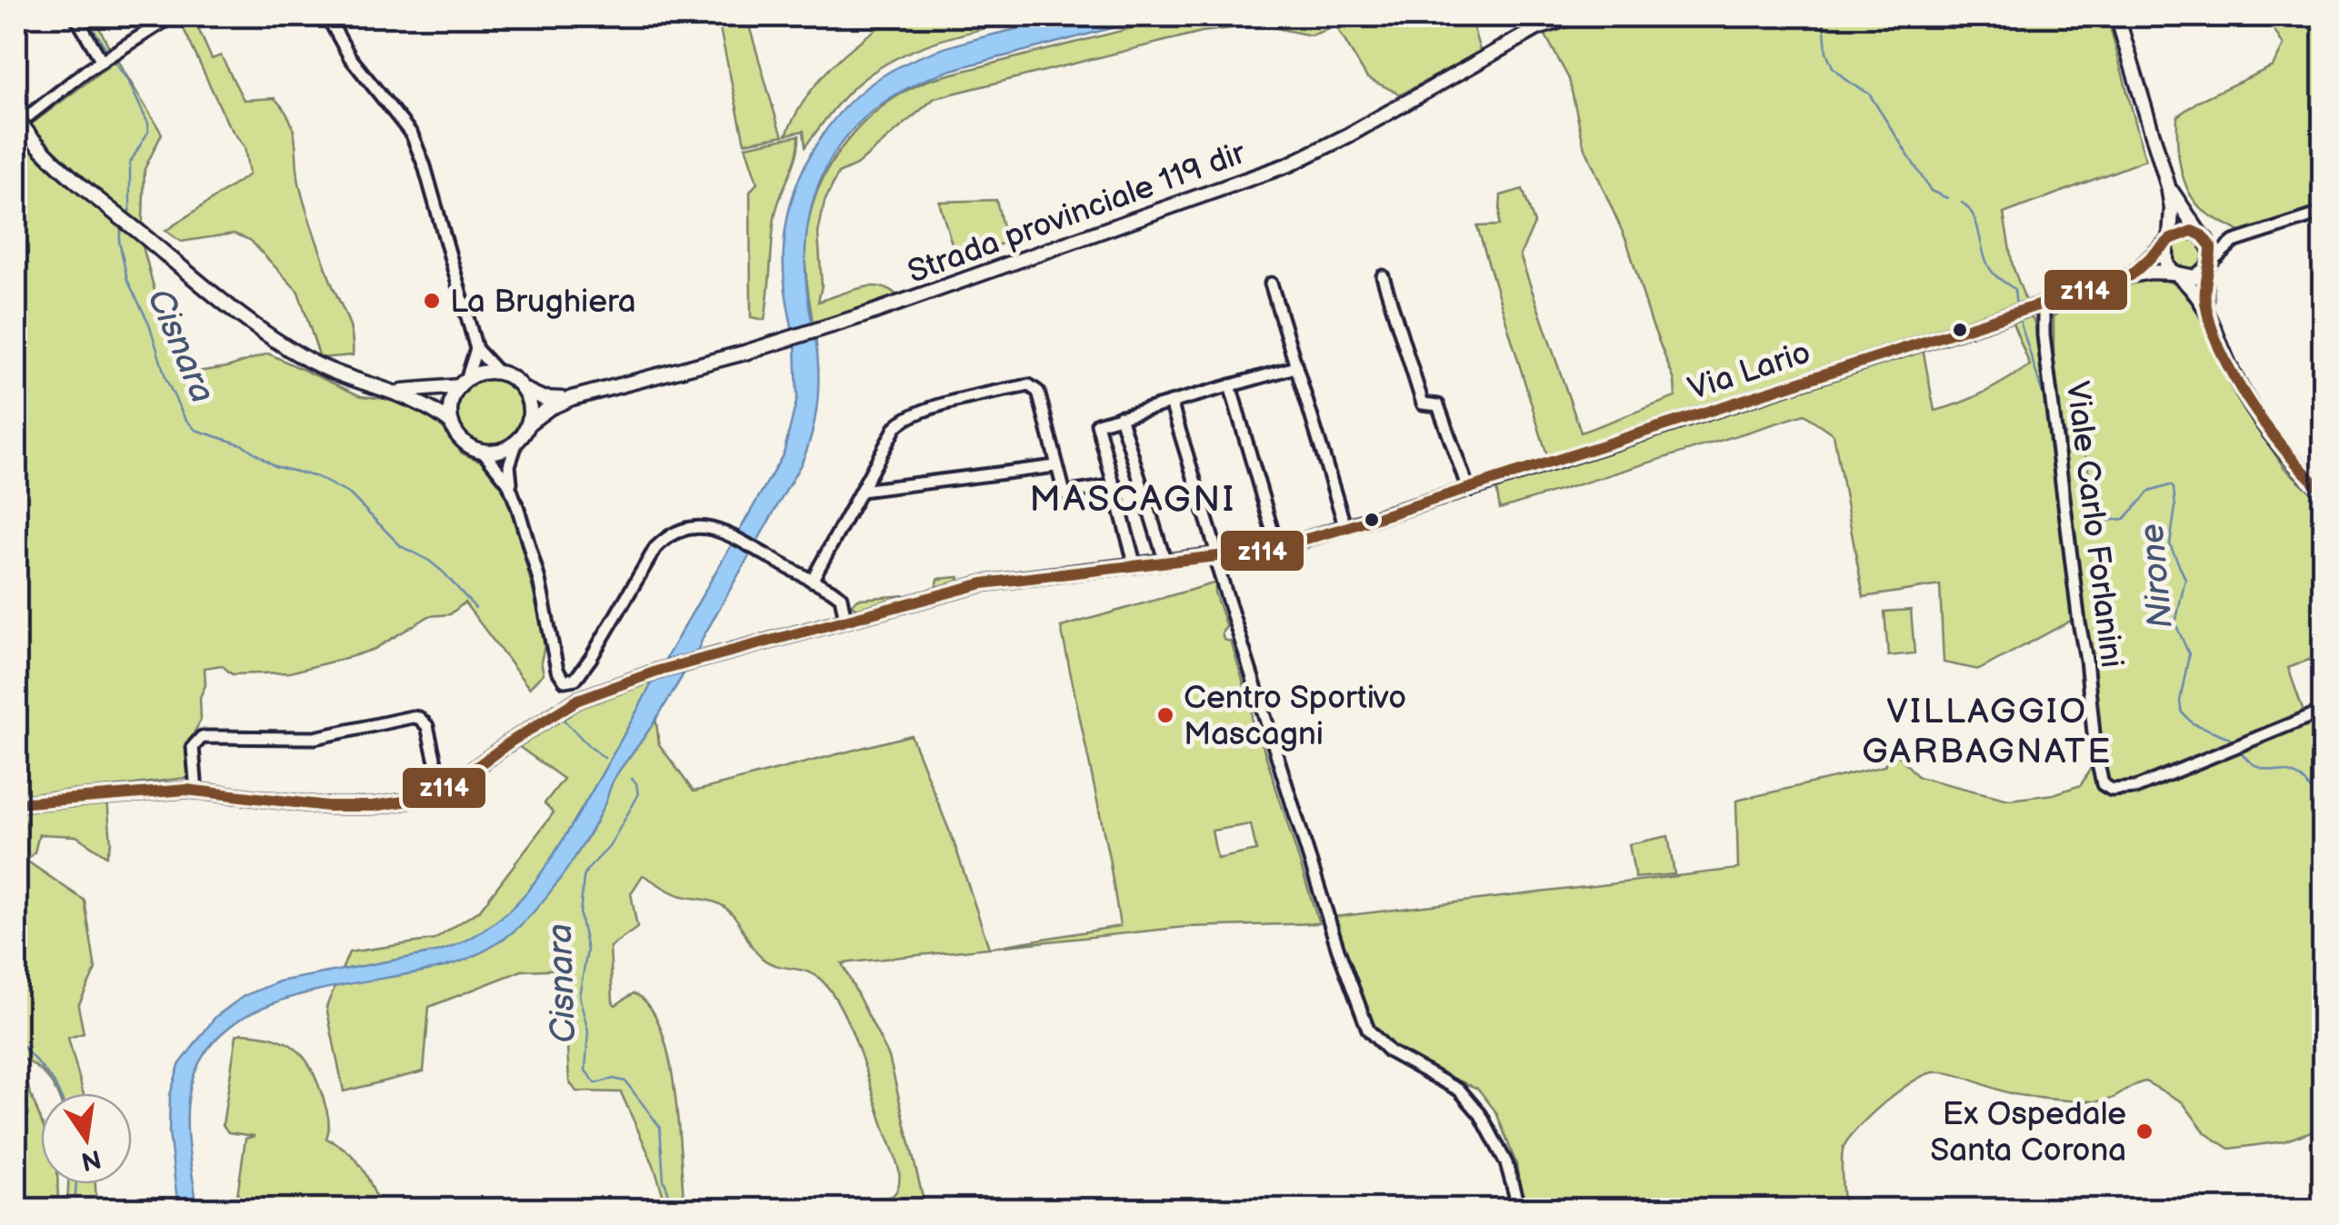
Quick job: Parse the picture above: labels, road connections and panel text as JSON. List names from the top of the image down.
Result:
{
  "streets": {
    "street": ["Strada provinciale 119 dir", "Via Lario", "Viale Carlo Forlanini"]
  },
  "crossings": [
    ["Via Lario", "Viale Carlo Forlanini"]
  ],
  "districts": ["MASCAGNI", "VILLAGGIO GARBAGNATE"],
  "water": ["Cisnara", "Nirone"],
  "places": ["La Brughiera", "Centro Sportivo Mascagni", "Ex Ospedale Santa Corona"],
  "lines": ["transit line z114"],
  "north": "bottom"
}
